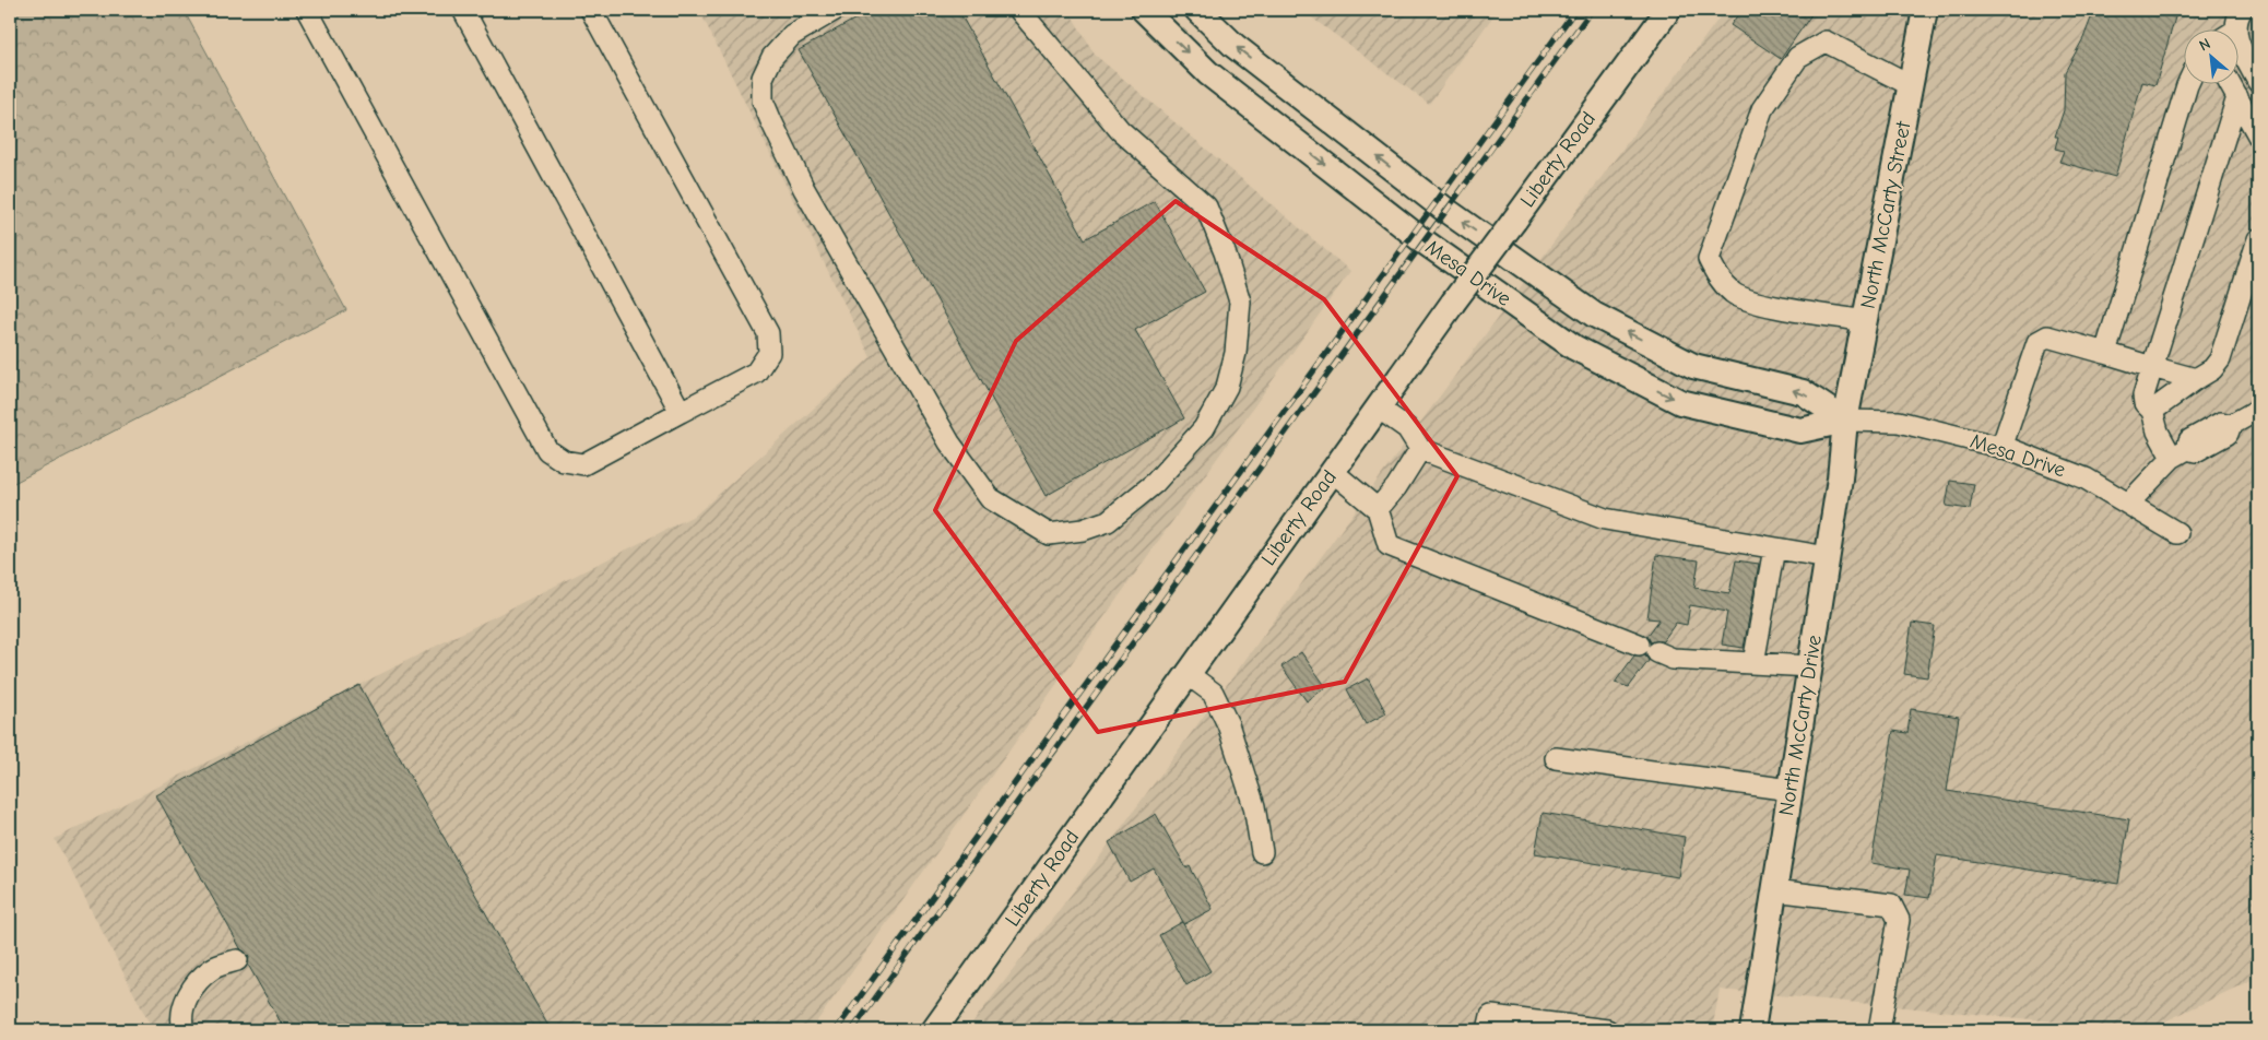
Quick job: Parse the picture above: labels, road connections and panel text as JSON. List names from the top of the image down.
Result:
{
  "streets": {
    "main road": [
      "Liberty Road",
      "North McCarty Street",
      "Mesa Drive",
      "North McCarty Drive"
    ]
  },
  "crossings": [
    ["North McCarty Street", "Mesa Drive"],
    ["North McCarty Street", "North McCarty Drive"],
    ["Mesa Drive", "North McCarty Drive"]
  ],
  "north": "top left"
}
